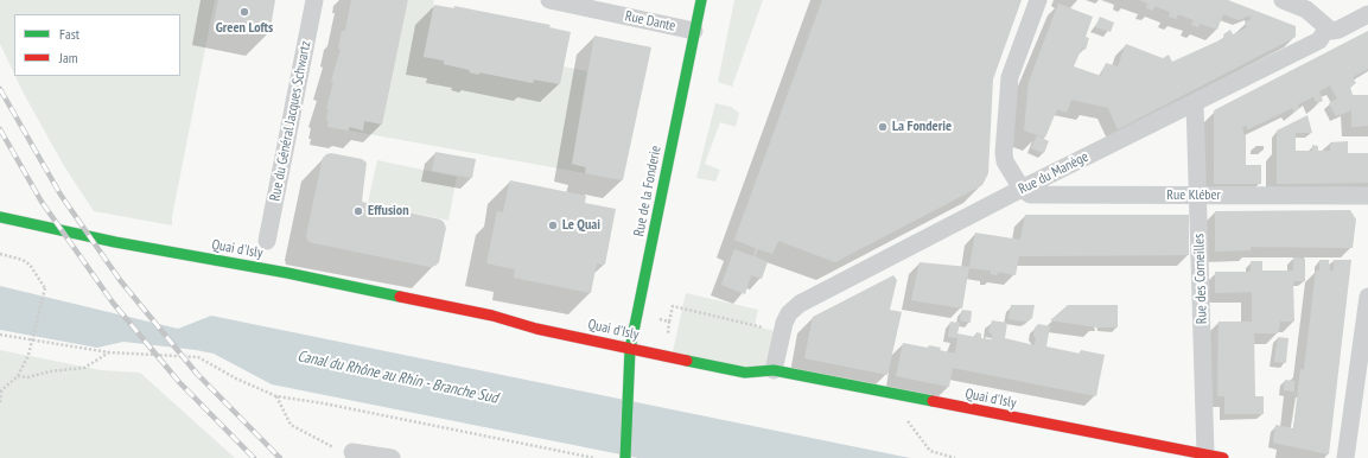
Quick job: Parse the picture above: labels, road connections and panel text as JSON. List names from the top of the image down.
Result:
{
  "streets": {
    "street": [
      "Rue Dante",
      "Rue du Général Jacques Schwartz",
      "Rue du Manège",
      "Rue de la Fonderie",
      "Rue Kléber",
      "Quai d'Isly",
      "Rue des Corneilles"
    ]
  },
  "crossings": [
    ["Rue Dante", "Rue de la Fonderie"],
    ["Rue du Manège", "Rue Kléber"],
    ["Rue du Manège", "Quai d'Isly"],
    ["Rue du Manège", "Rue des Corneilles"],
    ["Rue de la Fonderie", "Quai d'Isly"],
    ["Rue Kléber", "Rue des Corneilles"],
    ["Quai d'Isly", "Rue des Corneilles"]
  ],
  "water": ["Canal du Rhône au Rhin - Branche Sud"],
  "places": [
    "Green Lofts",
    "La Fonderie",
    "Effusion",
    "Le Quai"
  ],
  "legend": ["Fast", "Jam"]
}
